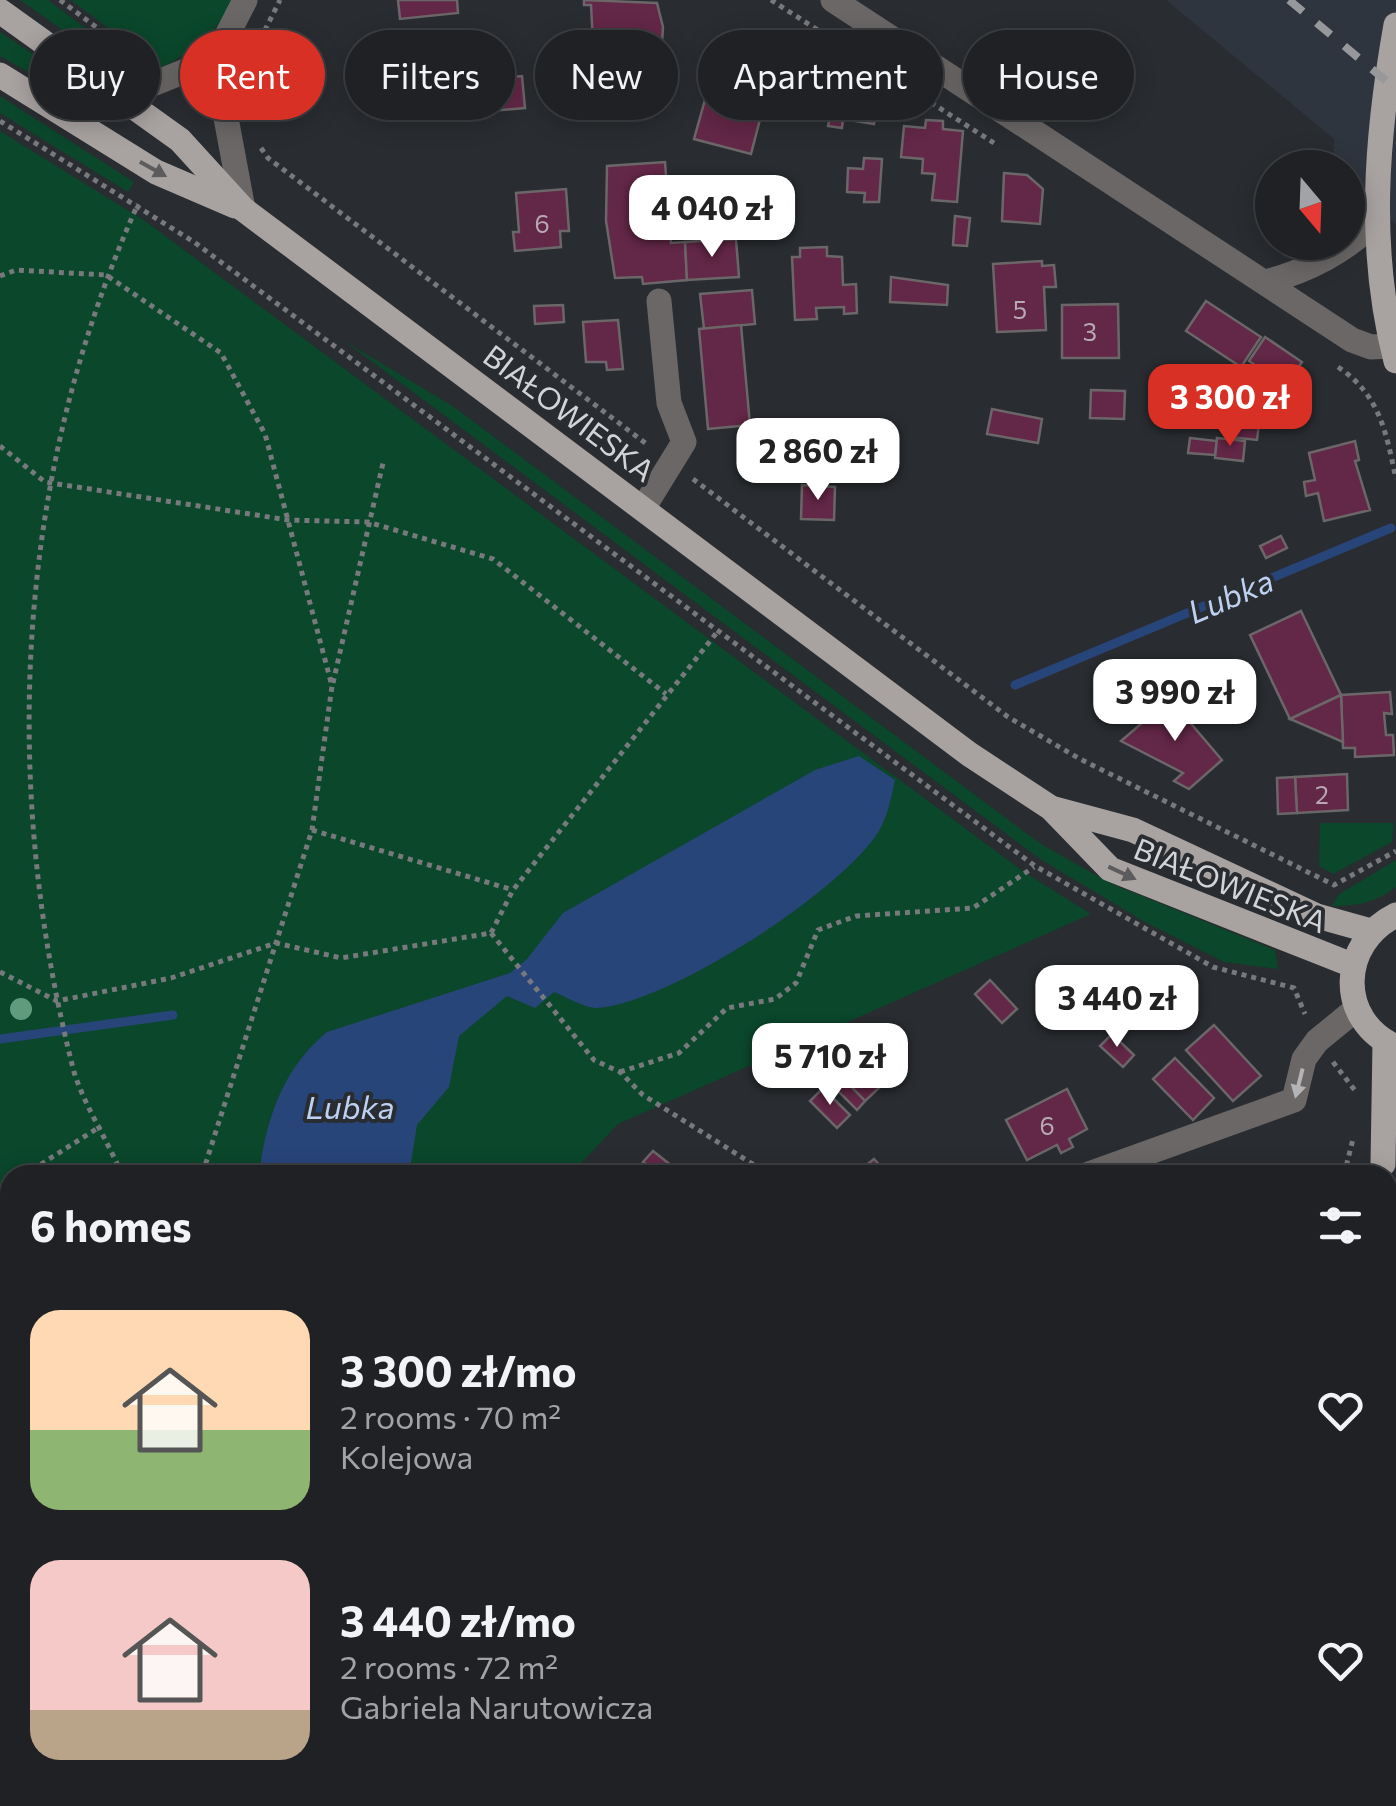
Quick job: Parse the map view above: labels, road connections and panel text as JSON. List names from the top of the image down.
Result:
{
  "streets": {
    "main road": ["BIAŁOWIESKA"]
  },
  "water": ["Lubka"],
  "house_numbers": [
    "6",
    "5",
    "3",
    "2",
    "6"
  ],
  "north": "bottom",
  "page": {
    "chip": [
      "Buy",
      "Rent",
      "Filters",
      "New",
      "Apartment",
      "House"
    ],
    "price": [
      "4 040 zł",
      "3 300 zł",
      "2 860 zł",
      "3 990 zł",
      "3 440 zł",
      "5 710 zł"
    ],
    "heading": "6 homes",
    "list": [
      {
        "name": "3 300 zł/mo",
        "note": "2 rooms · 70 m² · Kolejowa"
      },
      {
        "name": "3 440 zł/mo",
        "note": "2 rooms · 72 m² · Gabriela Narutowicza"
      }
    ]
  }
}
